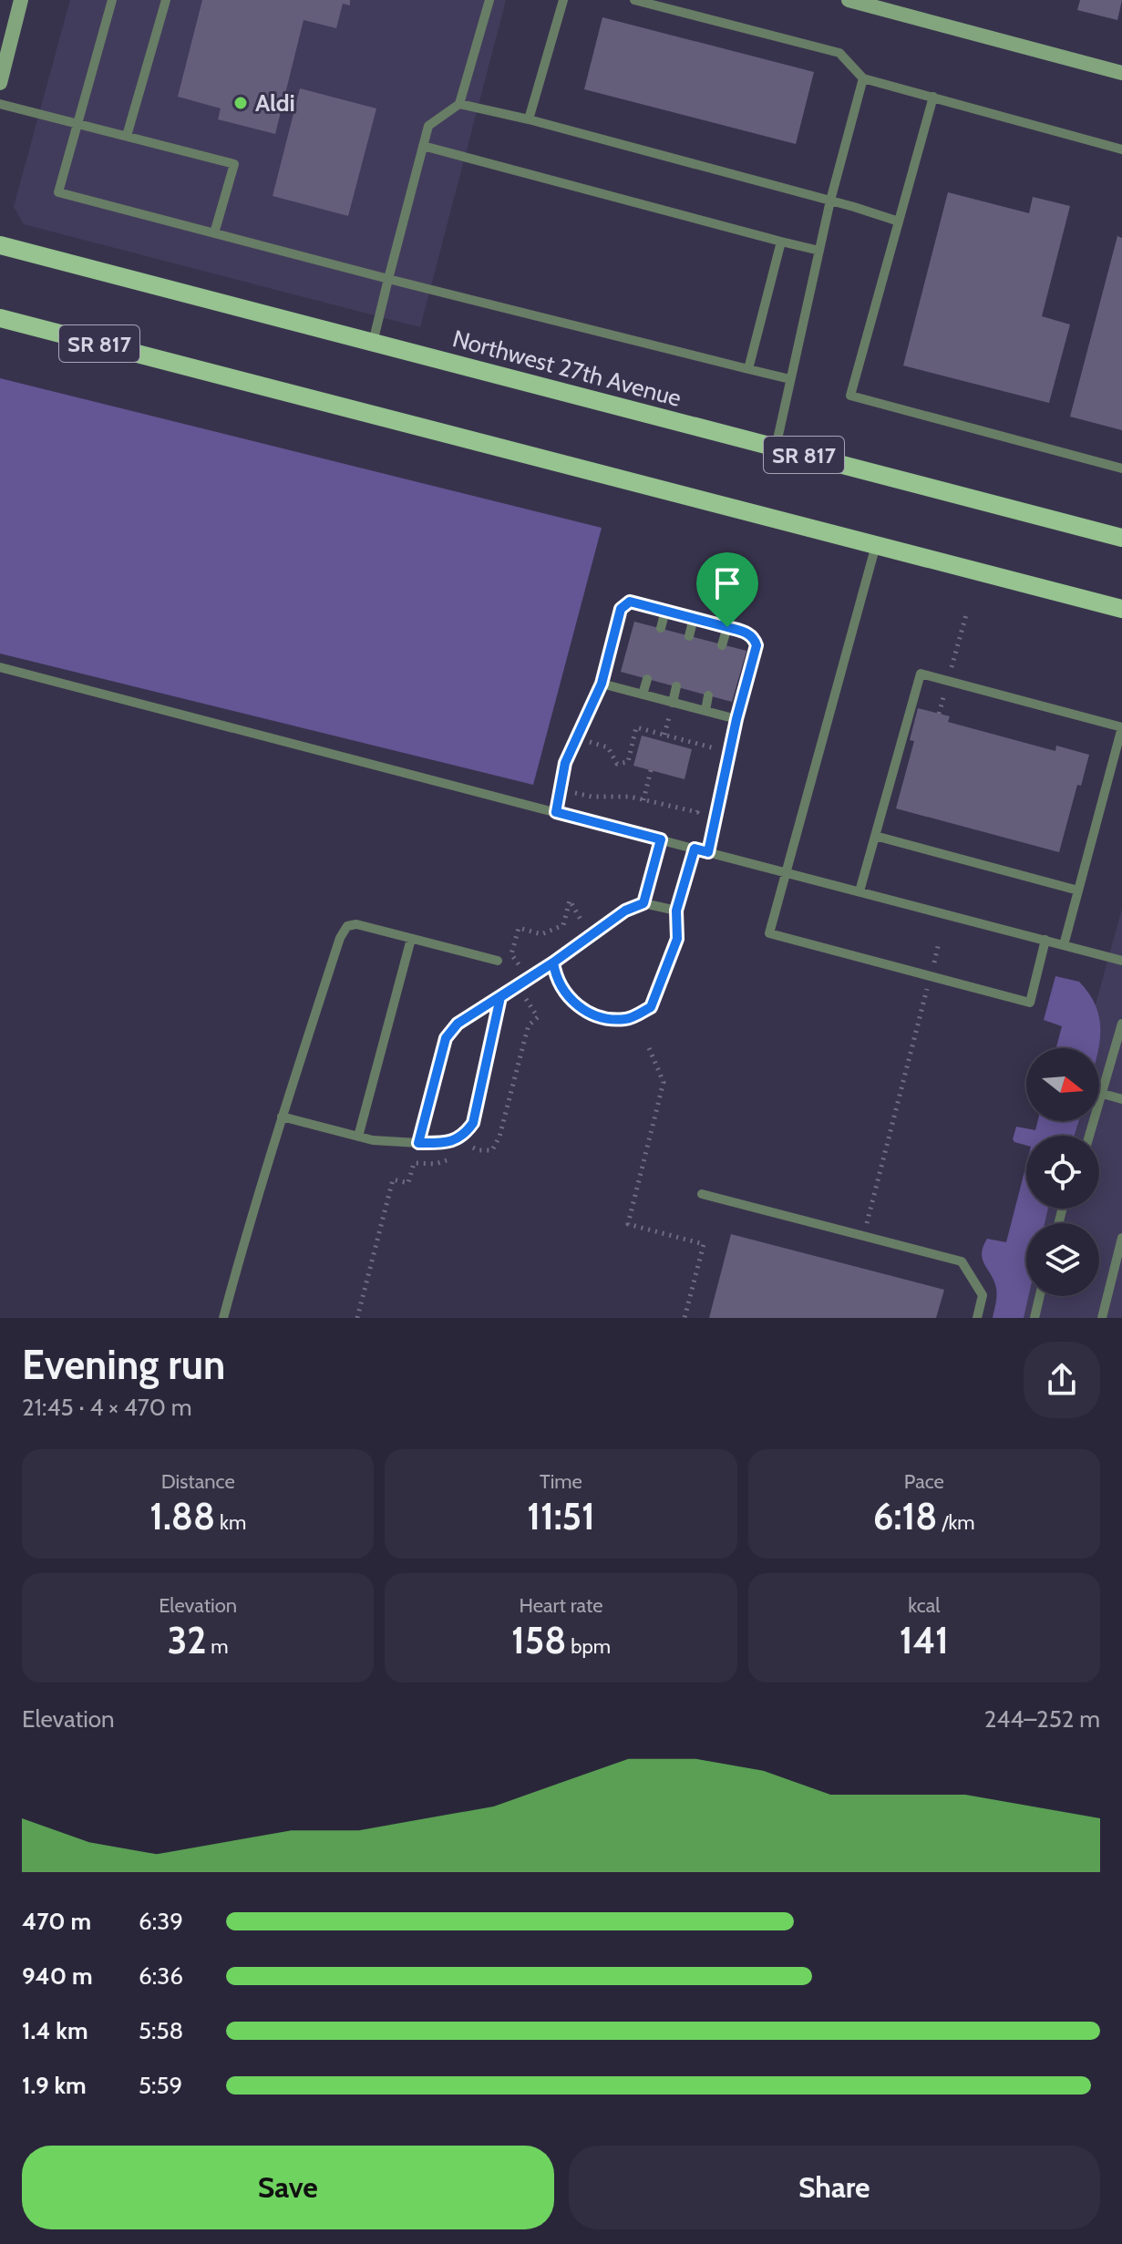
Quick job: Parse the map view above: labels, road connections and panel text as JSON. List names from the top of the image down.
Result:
{
  "streets": {
    "main road": ["SR 817", "Northwest 27th Avenue"]
  },
  "places": ["Aldi"],
  "north": "right",
  "page": {
    "heading": ["Evening run", "21:45 · 4 × 470 m"],
    "stats": [
      ["Distance", "1.88 km"],
      ["Time", "11:51"],
      ["Pace", "6:18 /km"],
      ["Elevation", "32 m"],
      ["Heart rate", "158 bpm"],
      ["kcal", "141"]
    ],
    "chart": ["Elevation", "244–252 m"],
    "list": [
      {
        "name": "470 m",
        "note": "6:39"
      },
      {
        "name": "940 m",
        "note": "6:36"
      },
      {
        "name": "1.4 km",
        "note": "5:58"
      },
      {
        "name": "1.9 km",
        "note": "5:59"
      }
    ],
    "buttons": ["Save", "Share"]
  }
}
